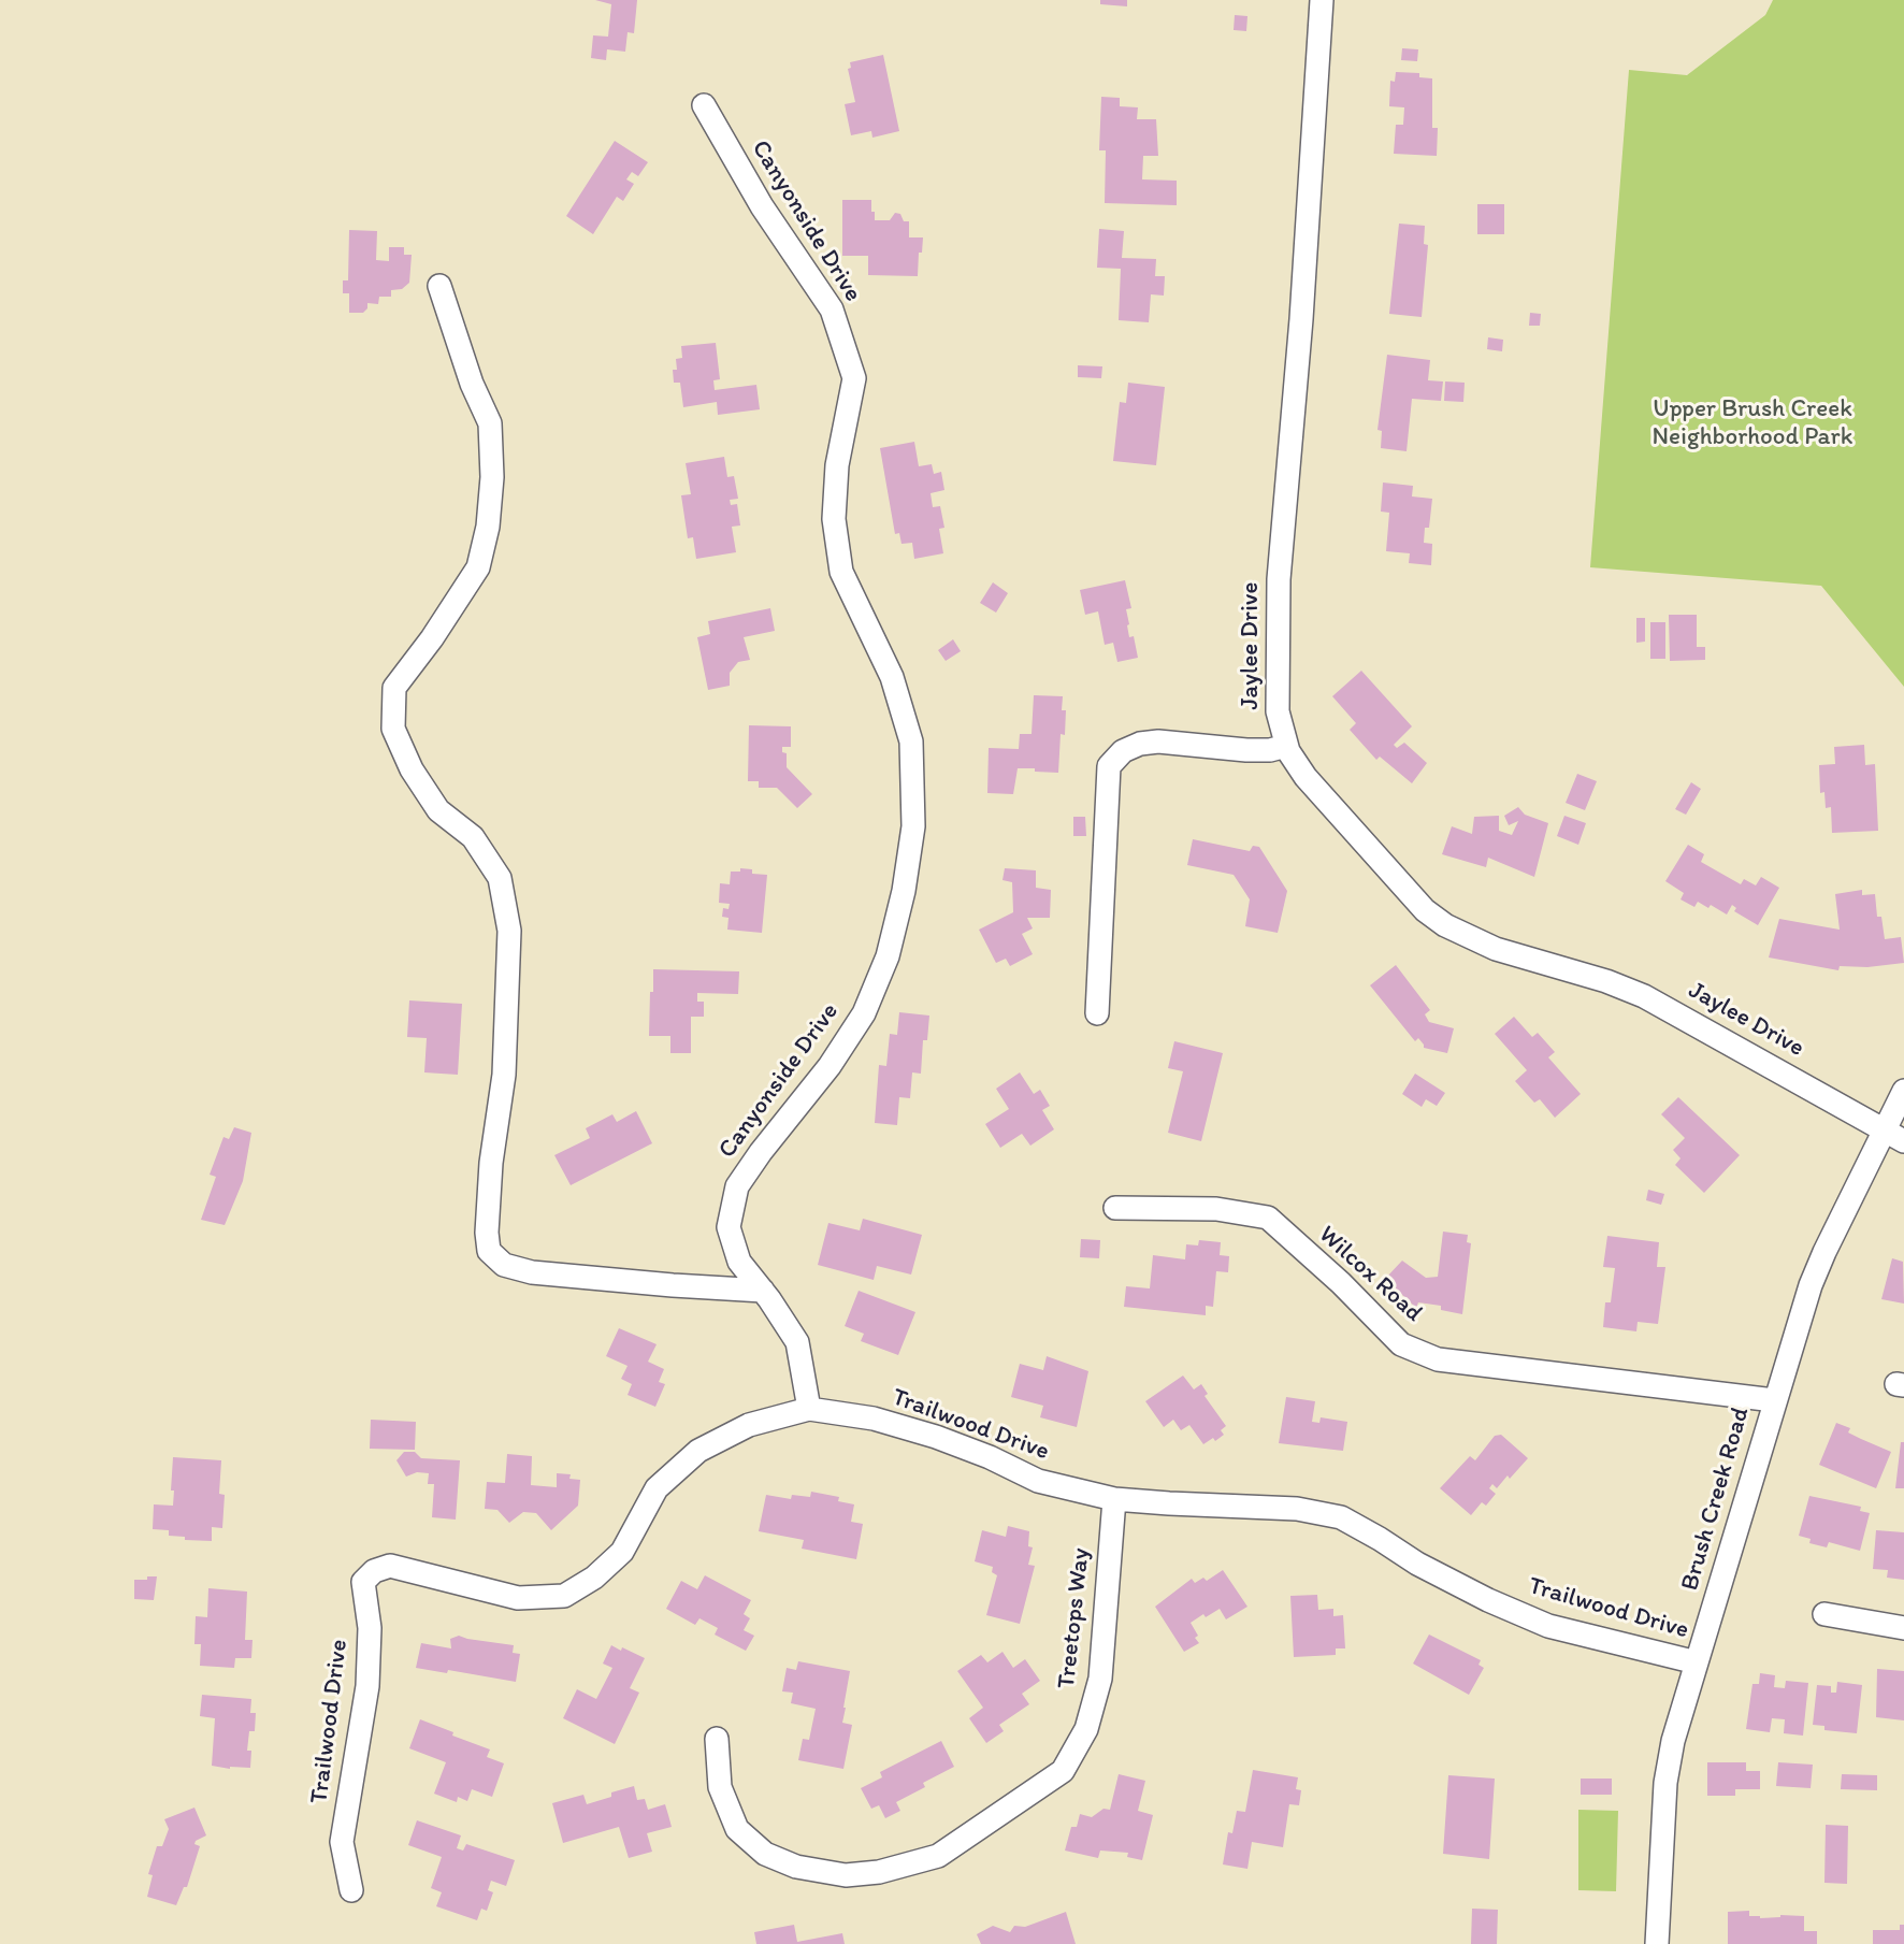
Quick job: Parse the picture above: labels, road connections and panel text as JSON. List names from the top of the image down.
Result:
{
  "streets": {
    "street": [
      "Canyonside Drive",
      "Jaylee Drive",
      "Wilcox Road",
      "Trailwood Drive",
      "Brush Creek Road",
      "Treetops Way"
    ]
  },
  "crossings": [
    ["Canyonside Drive", "Trailwood Drive"],
    ["Jaylee Drive", "Brush Creek Road"],
    ["Wilcox Road", "Brush Creek Road"],
    ["Trailwood Drive", "Brush Creek Road"],
    ["Trailwood Drive", "Treetops Way"]
  ],
  "parks": ["Upper Brush Creek Neighborhood Park"]
}
